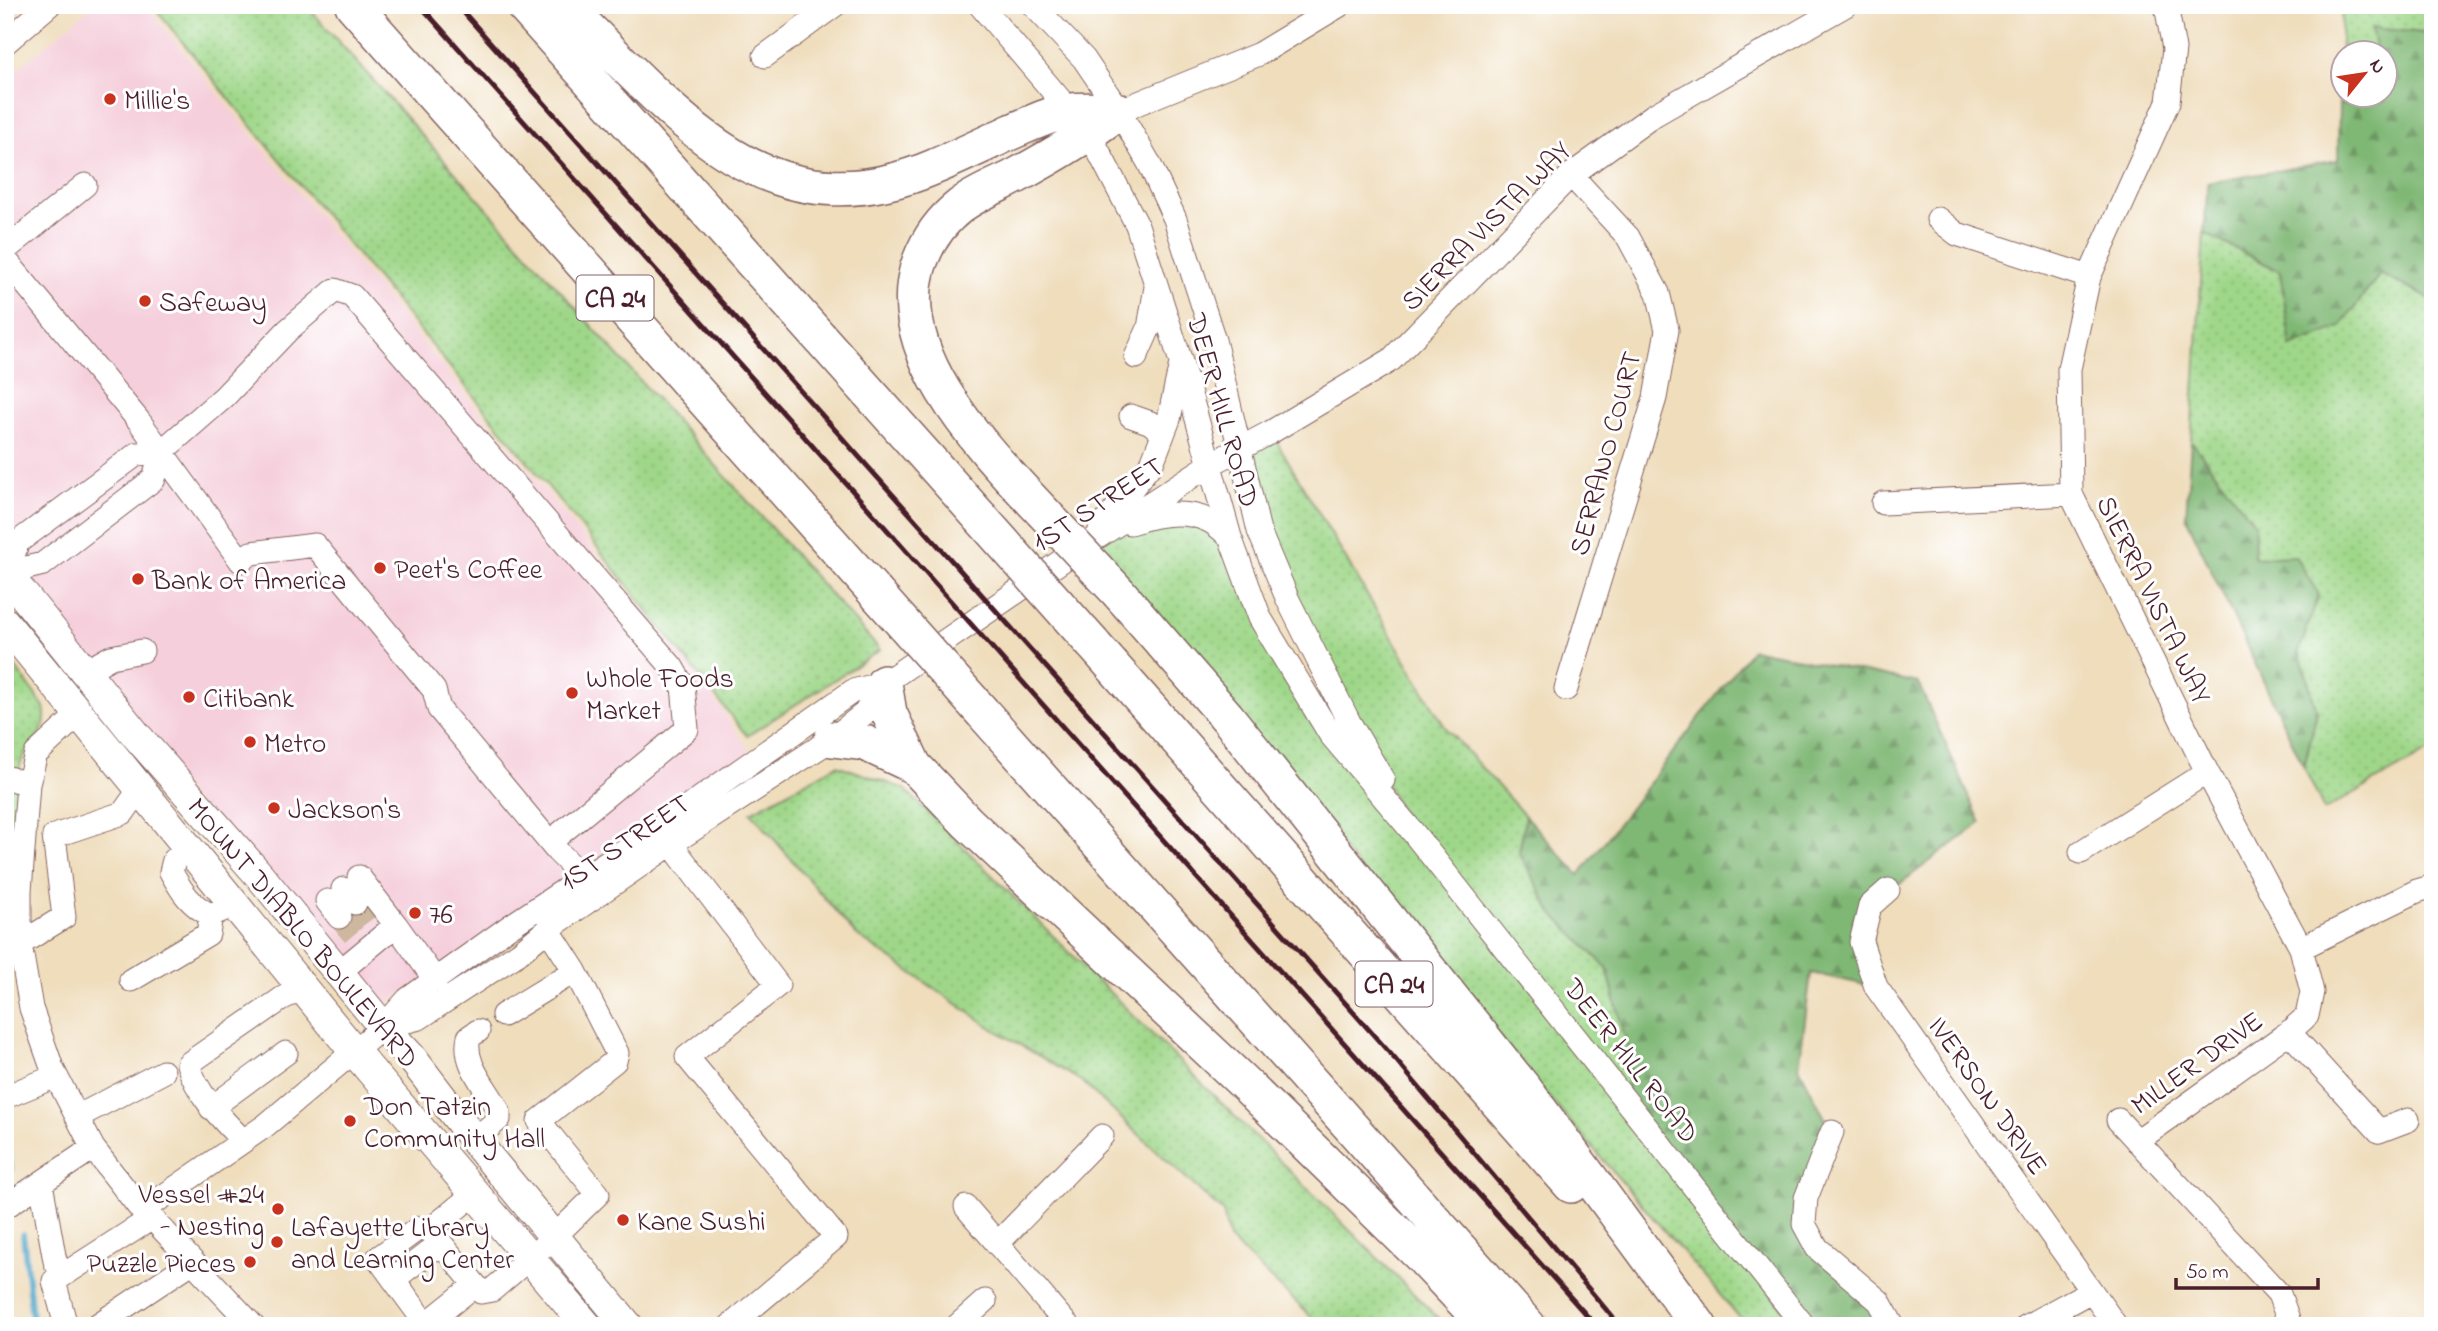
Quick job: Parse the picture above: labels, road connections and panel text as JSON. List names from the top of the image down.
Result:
{
  "streets": {
    "highway": ["CA 24"],
    "main road": ["MOUNT DIABLO BOULEVARD"],
    "street": [
      "SIERRA VISTA WAY",
      "DEER HILL ROAD",
      "SERRANO COURT",
      "1ST STREET",
      "MILLER DRIVE",
      "IVERSON DRIVE"
    ]
  },
  "crossings": [
    ["SIERRA VISTA WAY", "DEER HILL ROAD"],
    ["SIERRA VISTA WAY", "SERRANO COURT"],
    ["SIERRA VISTA WAY", "1ST STREET"],
    ["SIERRA VISTA WAY", "MILLER DRIVE"],
    ["DEER HILL ROAD", "1ST STREET"],
    ["1ST STREET", "MOUNT DIABLO BOULEVARD"]
  ],
  "places": [
    "Millie's",
    "Safeway",
    "Peet's Coffee",
    "Bank of America",
    "Whole Foods Market",
    "Citibank",
    "Metro",
    "Jackson's",
    "76",
    "Don Tatzin Community Hall",
    "Vessel #24 - Nesting",
    "Kane Sushi",
    "Lafayette Library and Learning Center",
    "Puzzle Pieces"
  ],
  "scale_bar": "50 m",
  "north": "top right"
}
